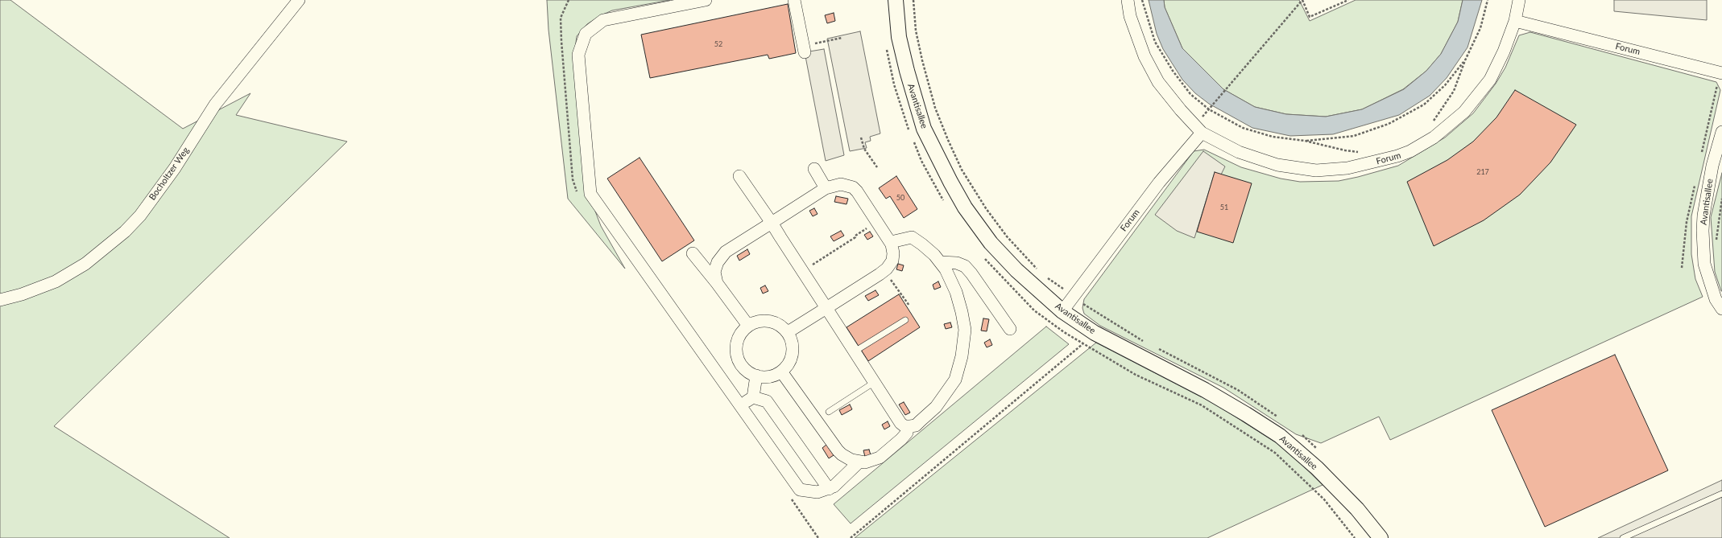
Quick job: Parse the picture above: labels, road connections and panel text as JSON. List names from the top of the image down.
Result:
{
  "streets": {
    "street": ["Forum", "Avantisallee", "Bocholtzer Weg"]
  },
  "crossings": [
    ["Forum", "Avantisallee"]
  ],
  "house_numbers": [
    "52",
    "217",
    "50",
    "51"
  ]
}
